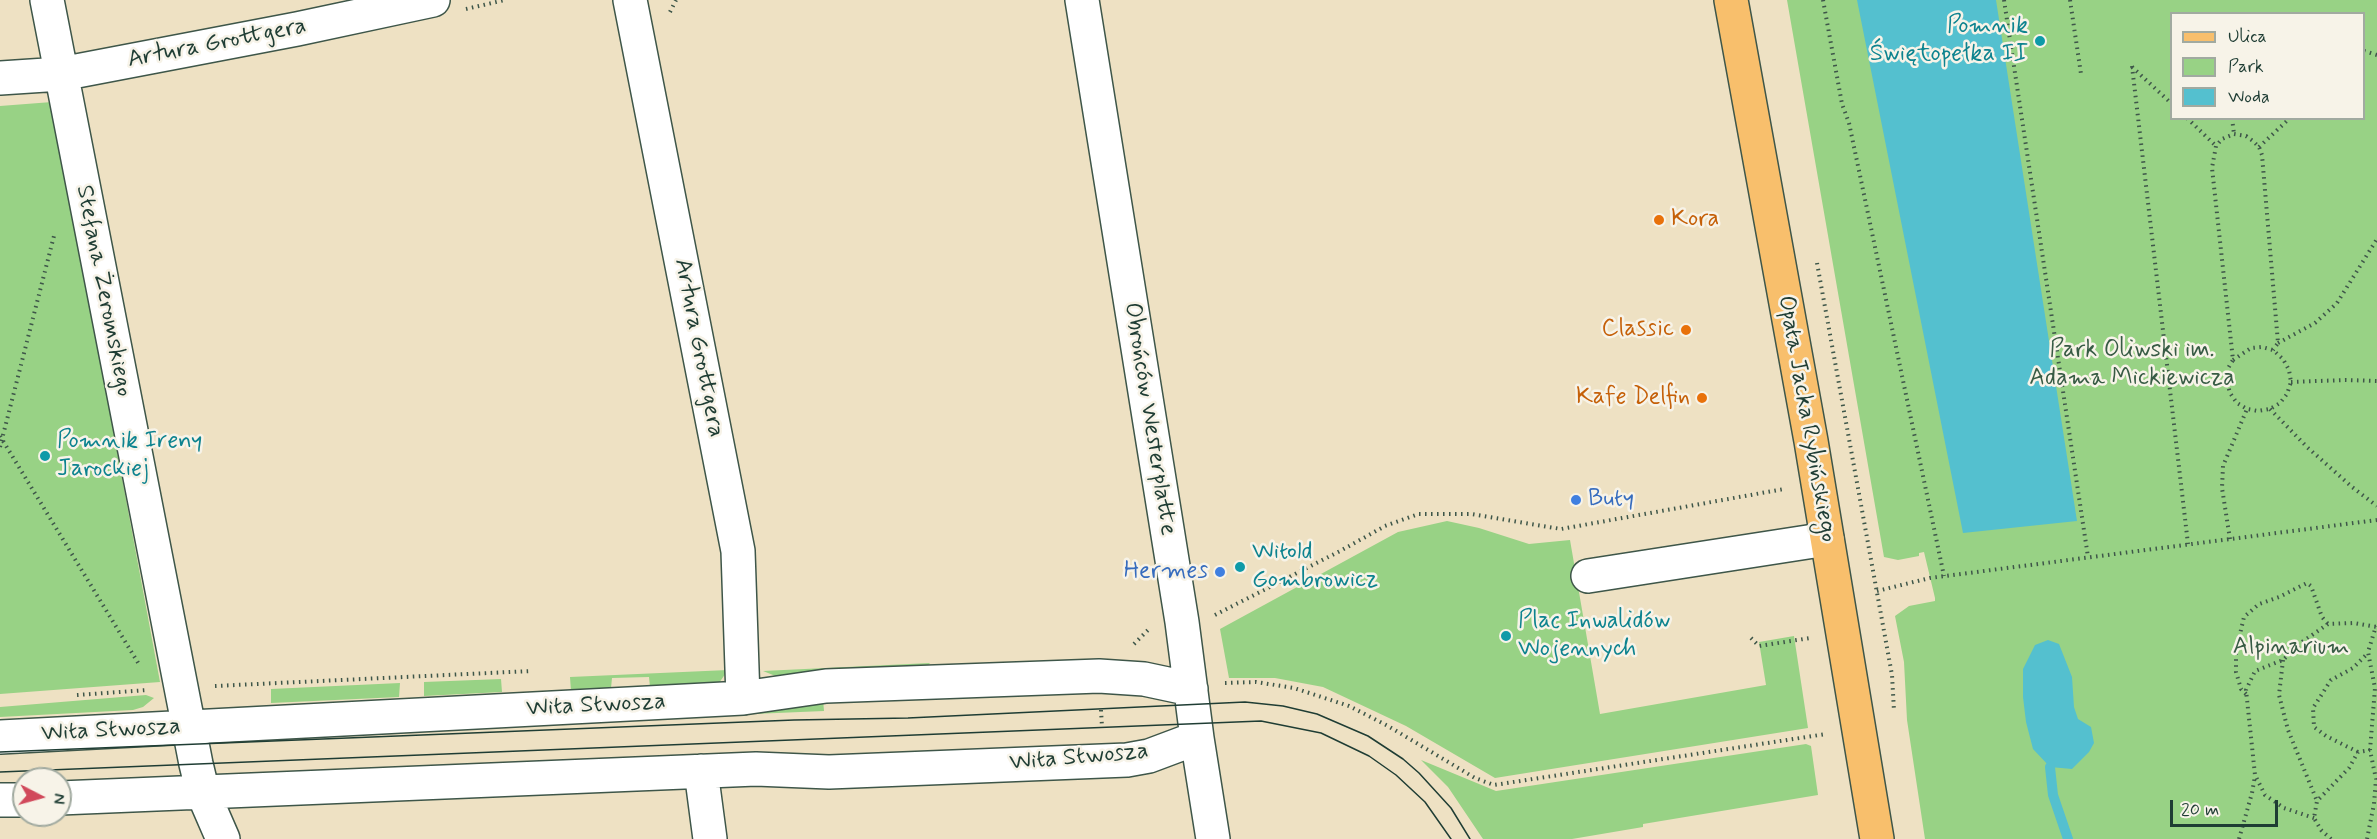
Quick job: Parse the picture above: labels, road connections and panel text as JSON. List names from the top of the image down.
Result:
{
  "streets": {
    "main road": ["Opata Jacka Rybińskiego"],
    "street": [
      "Artura Grottgera",
      "Stefana Żeromskiego",
      "Obrońców Westerplatte",
      "Wita Stwosza"
    ]
  },
  "crossings": [
    ["Artura Grottgera", "Stefana Żeromskiego"],
    ["Artura Grottgera", "Wita Stwosza"],
    ["Stefana Żeromskiego", "Wita Stwosza"],
    ["Obrońców Westerplatte", "Wita Stwosza"]
  ],
  "parks": ["Park Oliwski im. Adama Mickiewicza", "Alpinarium"],
  "places": [
    "Pomnik Świętopełka II",
    "Kora",
    "Classic",
    "Kafe Delfin",
    "Pomnik Ireny Jarockiej",
    "Buty",
    "Witold Gombrowicz",
    "Hermes",
    "Plac Inwalidów Wojennych"
  ],
  "legend": ["Ulica", "Park", "Woda"],
  "scale_bar": "20 m",
  "north": "right"
}
